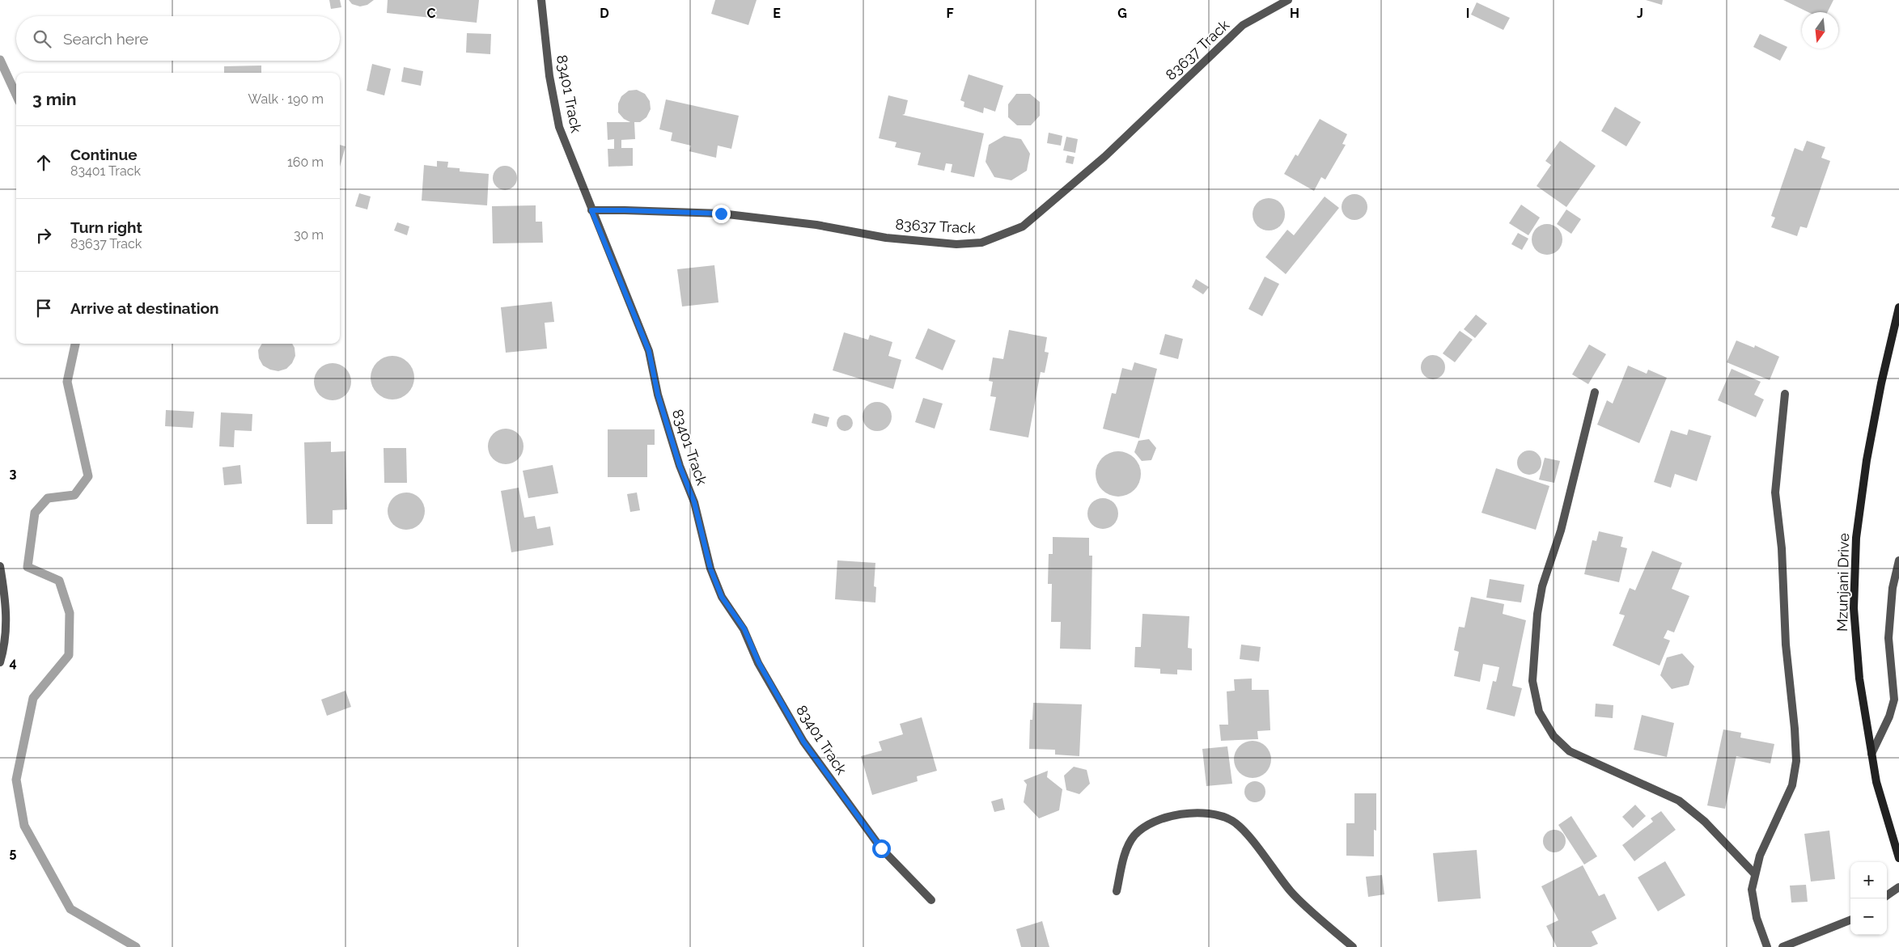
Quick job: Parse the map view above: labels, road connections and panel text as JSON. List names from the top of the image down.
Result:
{
  "streets": {
    "main road": ["Mzunjani Drive"],
    "street": ["83637 Track", "83401 Track"]
  },
  "crossings": [
    ["83637 Track", "83401 Track"]
  ],
  "north": "bottom",
  "page": {
    "search": "Search here",
    "heading": ["3 min", "Walk · 190 m"],
    "list": [
      ["Continue", "83401 Track", "160 m"],
      ["Turn right", "83637 Track", "30 m"],
      "Arrive at destination"
    ],
    "map_buttons": ["+", "−"]
  },
  "grid": {
    "columns": [
      "C",
      "D",
      "E",
      "F",
      "G",
      "H",
      "I",
      "J"
    ],
    "rows": ["3", "4", "5"]
  }
}
